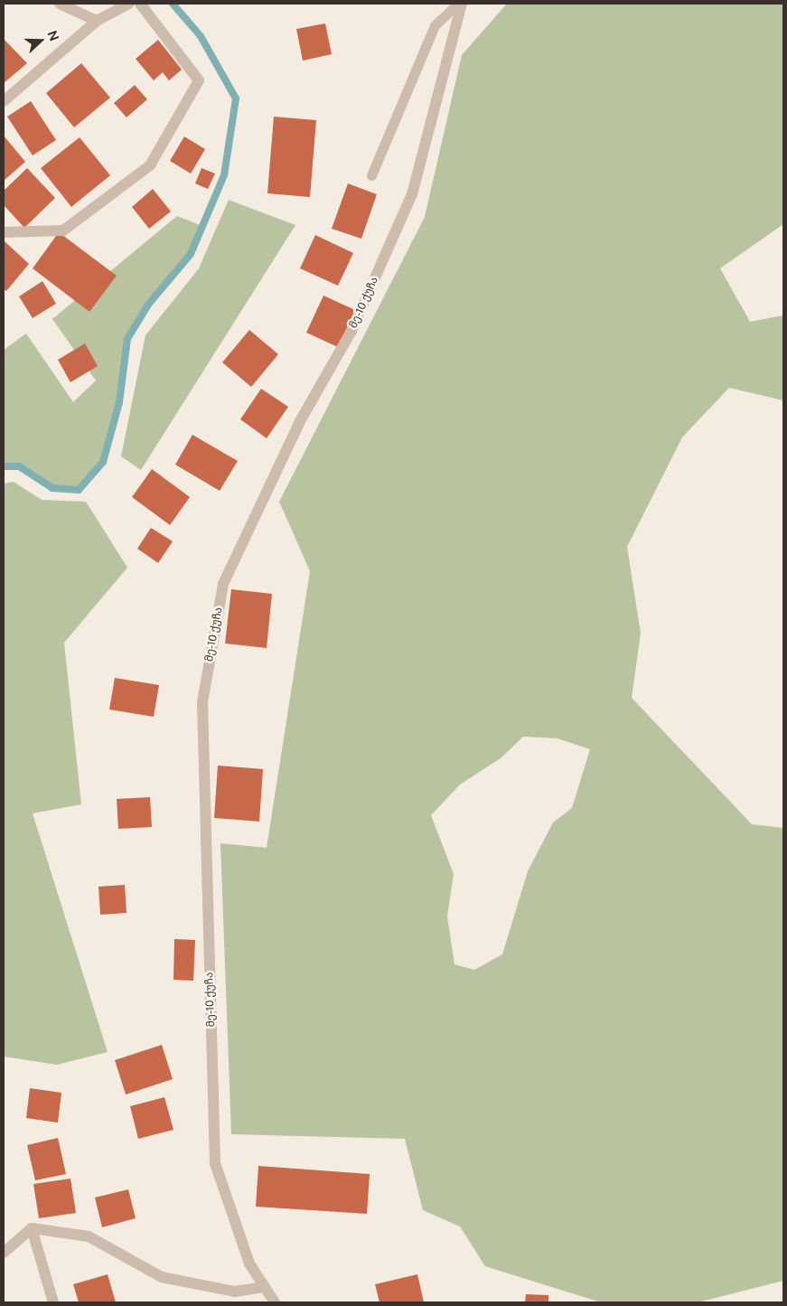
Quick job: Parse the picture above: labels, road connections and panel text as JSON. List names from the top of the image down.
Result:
{
  "streets": {
    "street": ["მე-10 ქუჩა"]
  },
  "north": "right"
}
